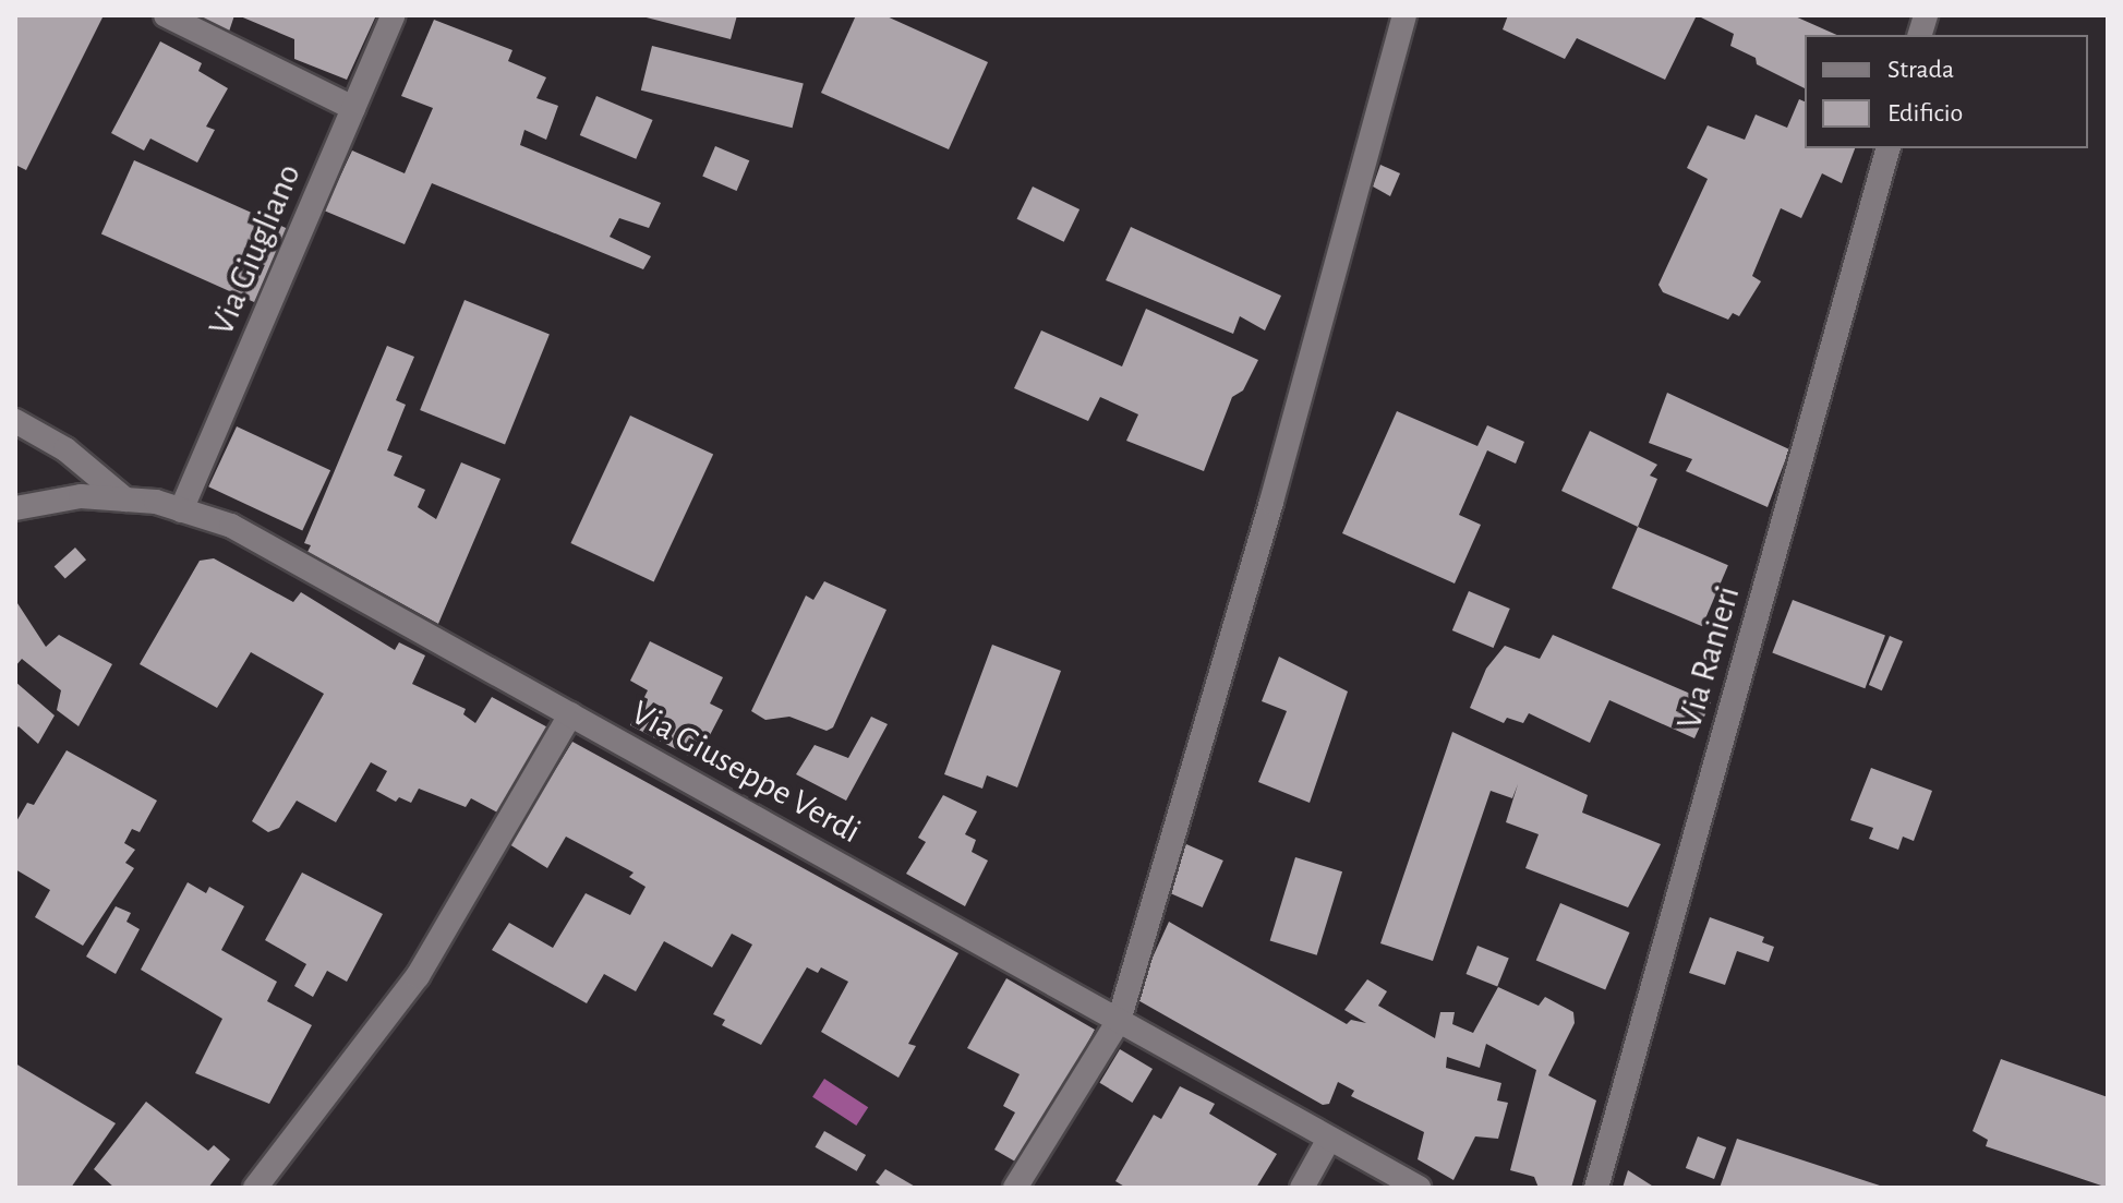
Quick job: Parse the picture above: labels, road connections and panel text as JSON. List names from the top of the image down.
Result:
{
  "streets": {
    "street": ["Via Giugliano", "Via Ranieri", "Via Giuseppe Verdi"]
  },
  "crossings": [
    ["Via Giugliano", "Via Giuseppe Verdi"]
  ],
  "legend": ["Strada", "Edificio"]
}
